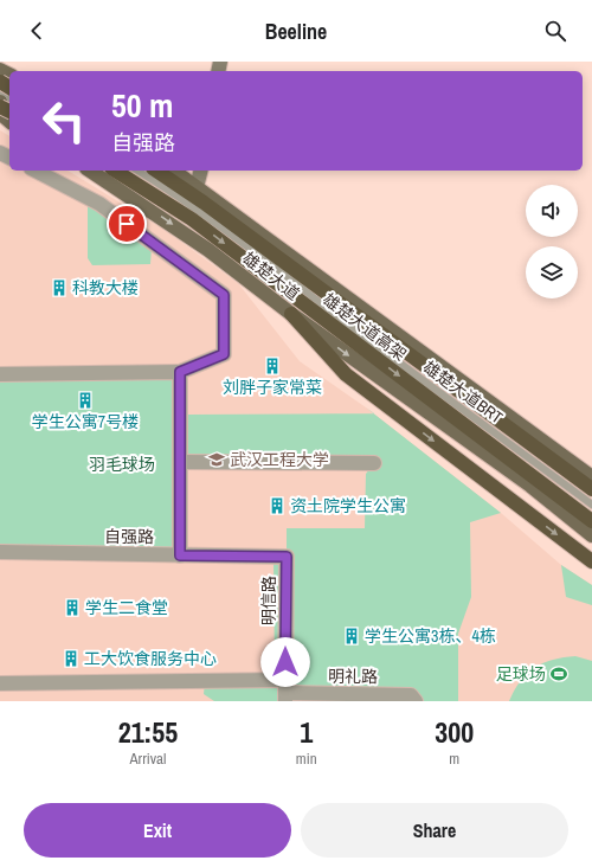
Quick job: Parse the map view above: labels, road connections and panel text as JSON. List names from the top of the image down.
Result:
{
  "streets": {
    "highway": ["雄楚大道高架"],
    "main road": ["雄楚大道"],
    "street": ["自强路", "明信路", "明礼路"],
    "lane": ["雄楚大道BRT"]
  },
  "crossings": [
    ["自强路", "明信路"],
    ["明信路", "明礼路"]
  ],
  "parks": ["羽毛球场"],
  "places": {
    "building": [
      "科教大楼",
      "刘胖子家常菜",
      "学生公寓7号楼",
      "资土院学生公寓",
      "学生二食堂",
      "学生公寓3栋、4栋",
      "工大饮食服务中心"
    ],
    "school or university": ["武汉工程大学"],
    "sports": ["足球场"]
  },
  "page": {
    "header": "Beeline",
    "turn": ["50 m", "自强路"],
    "eta": [
      "21:55",
      "Arrival",
      "1",
      "min",
      "300",
      "m"
    ],
    "buttons": ["Exit", "Share"]
  }
}
